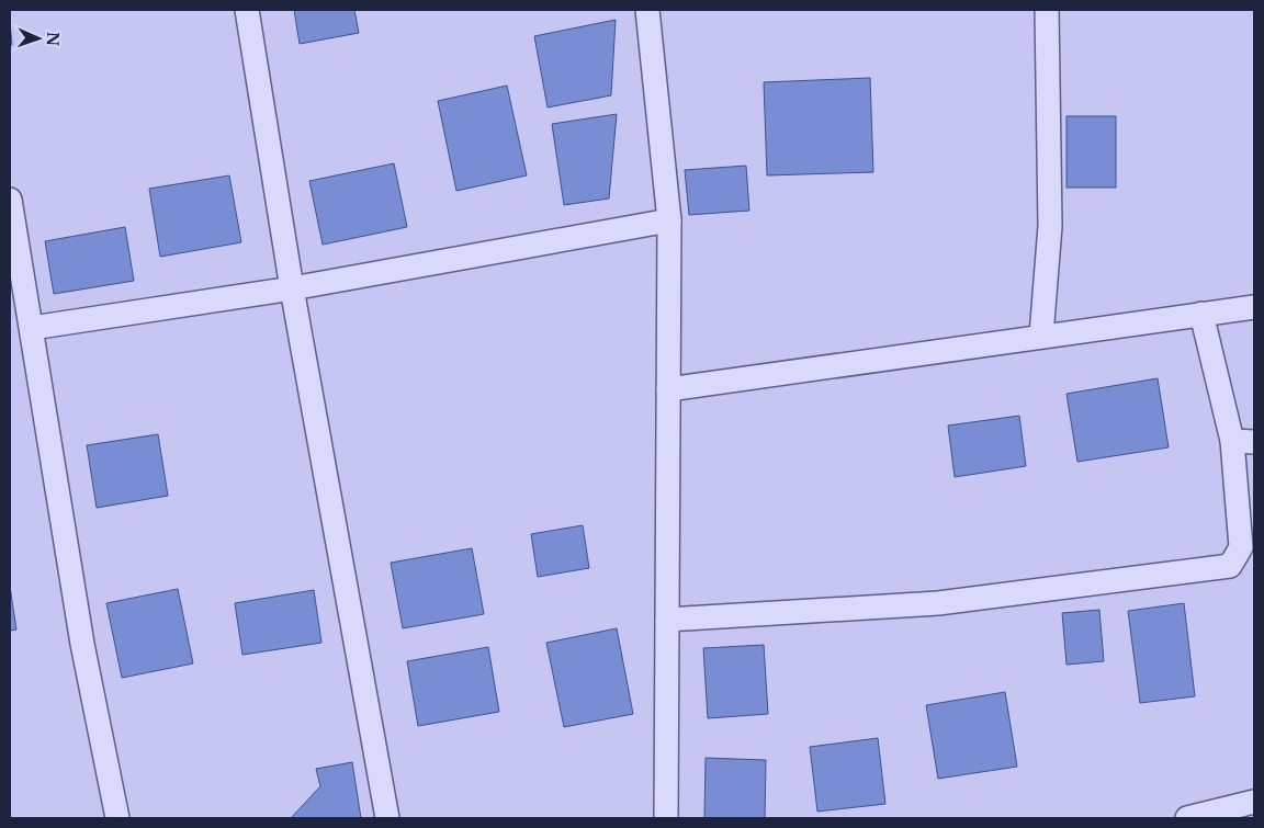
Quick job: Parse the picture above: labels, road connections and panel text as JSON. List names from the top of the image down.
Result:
{
  "north": "right"
}
